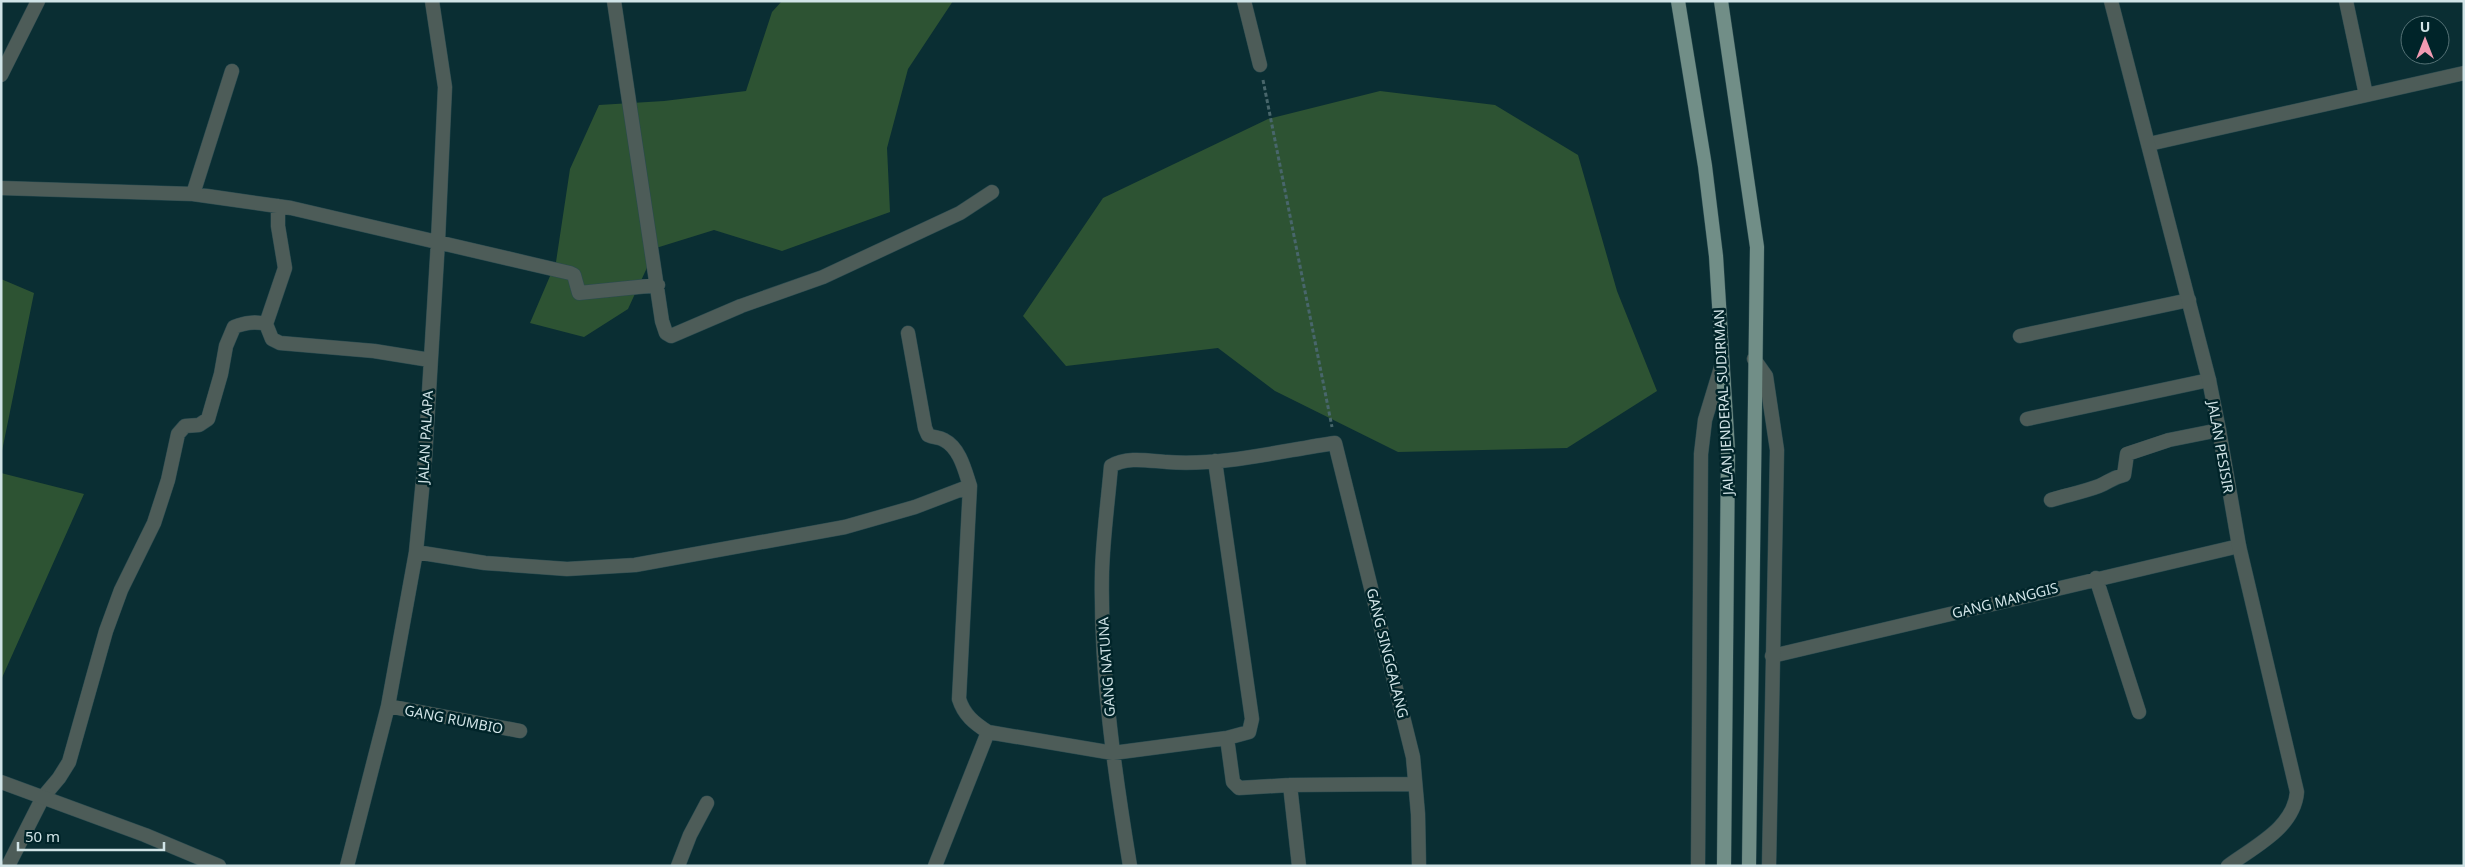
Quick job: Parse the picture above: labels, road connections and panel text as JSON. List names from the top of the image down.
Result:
{
  "streets": {
    "main road": ["JALAN JENDERAL SUDIRMAN"],
    "street": [
      "JALAN PALAPA",
      "JALAN PESISIR",
      "GANG MANGGIS",
      "GANG SINGGALANG",
      "GANG NATUNA",
      "GANG RUMBIO"
    ]
  },
  "crossings": [
    ["JALAN PALAPA", "GANG RUMBIO"],
    ["JALAN PESISIR", "GANG MANGGIS"]
  ],
  "scale_bar": "50 m",
  "north": "top"
}
